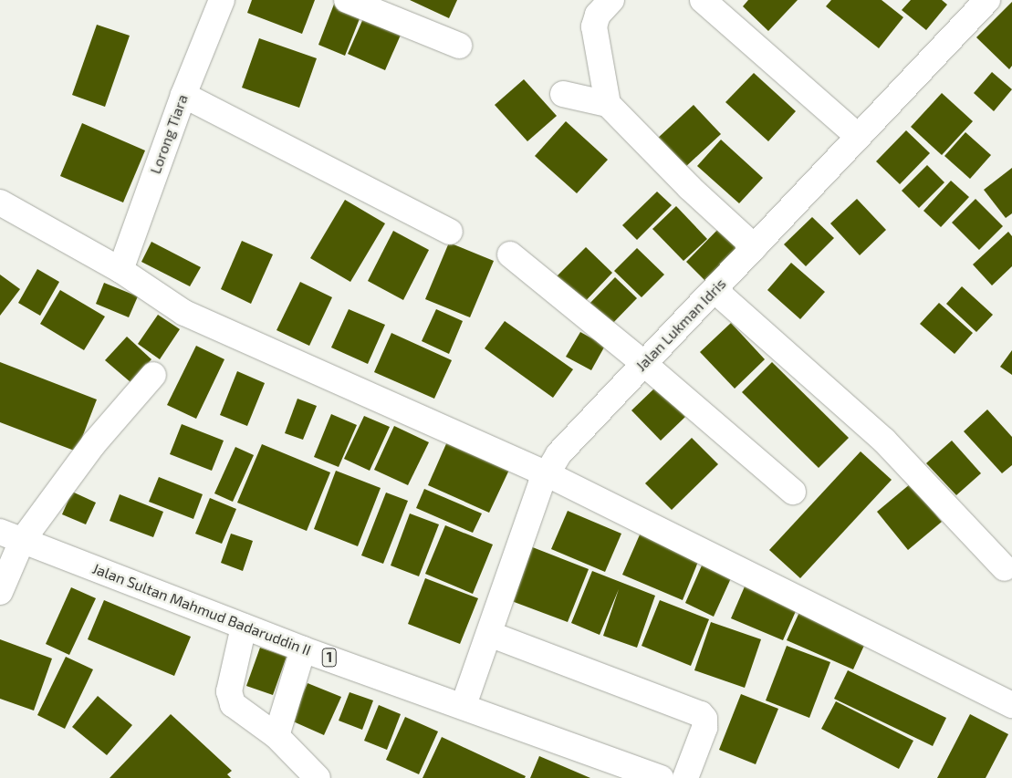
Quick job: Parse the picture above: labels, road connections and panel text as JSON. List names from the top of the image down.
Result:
{
  "streets": {
    "main road": [
      "Lorong Tiara",
      "Jalan Lukman Idris",
      "Jalan Sultan Mahmud Badaruddin II",
      "1"
    ]
  },
  "crossings": [
    ["Jalan Lukman Idris", "Jalan Sultan Mahmud Badaruddin II"]
  ]
}
